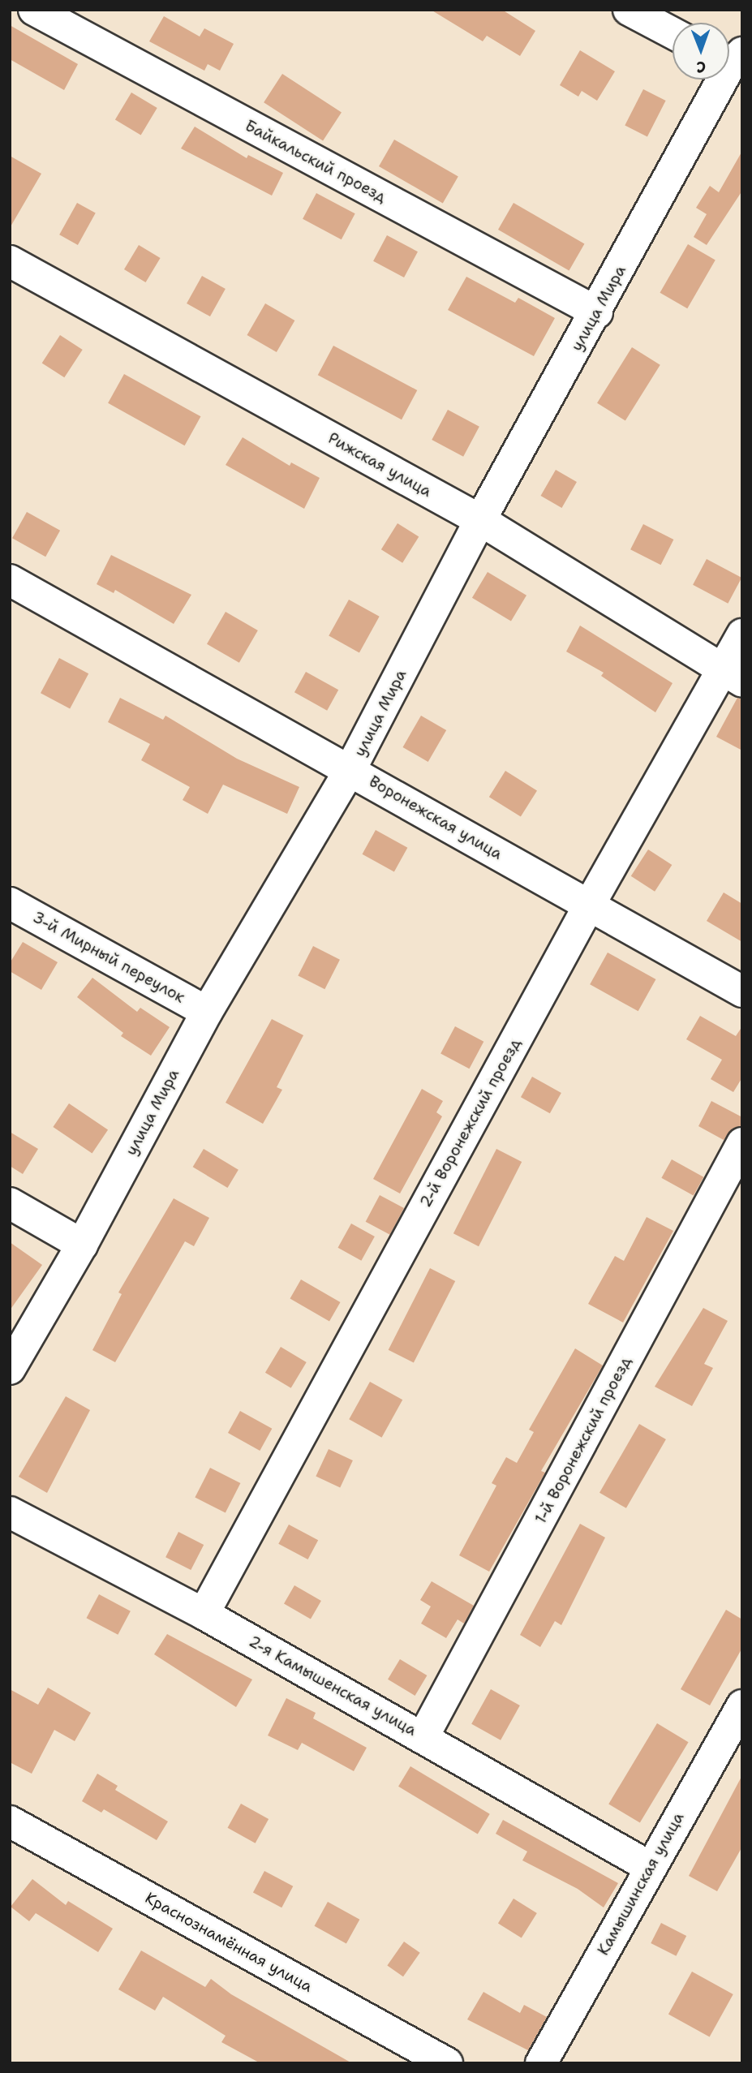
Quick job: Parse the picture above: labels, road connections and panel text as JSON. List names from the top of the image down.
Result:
{
  "streets": {
    "street": [
      "Байкальский проезд",
      "улица Мира",
      "Рижская улица",
      "Воронежская улица",
      "3-й Мирный переулок",
      "2-й Воронежский проезд",
      "1-й Воронежский проезд",
      "2-я Камышенская улица",
      "Камышинская улица",
      "Краснознамённая улица"
    ]
  },
  "crossings": [
    ["Байкальский проезд", "улица Мира"],
    ["улица Мира", "Рижская улица"],
    ["улица Мира", "Воронежская улица"],
    ["улица Мира", "3-й Мирный переулок"],
    ["Рижская улица", "2-й Воронежский проезд"],
    ["Воронежская улица", "2-й Воронежский проезд"],
    ["2-й Воронежский проезд", "2-я Камышенская улица"],
    ["1-й Воронежский проезд", "2-я Камышенская улица"],
    ["2-я Камышенская улица", "Камышинская улица"]
  ],
  "north": "bottom"
}
